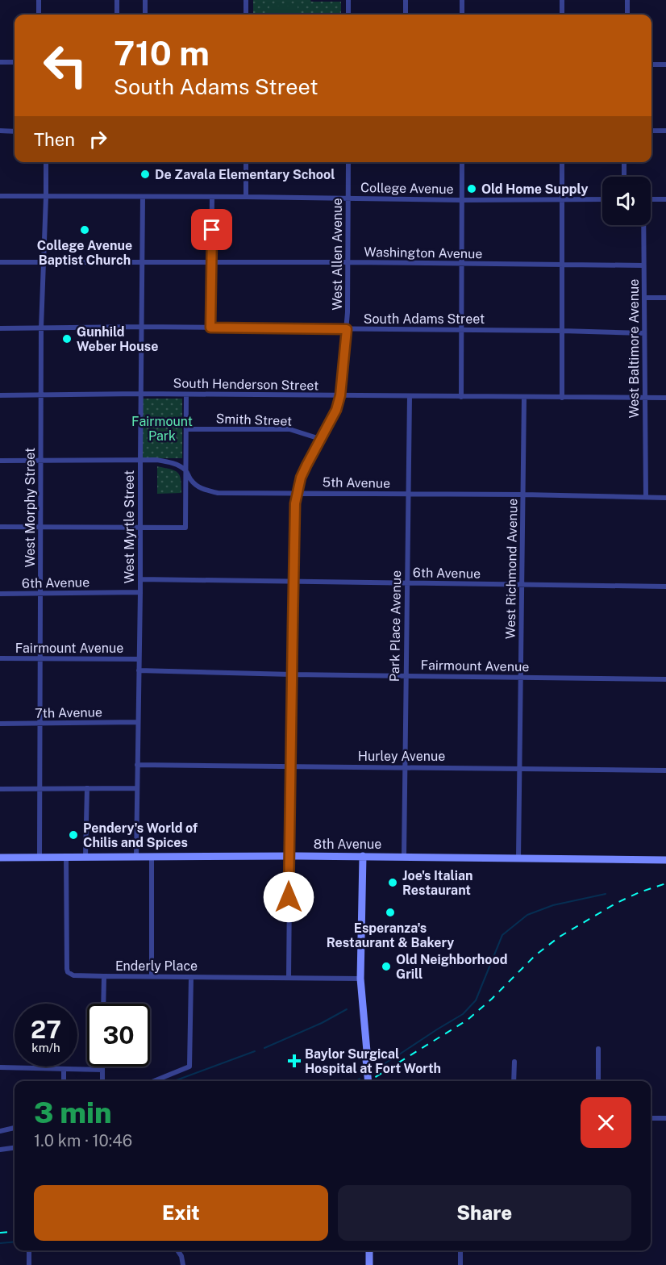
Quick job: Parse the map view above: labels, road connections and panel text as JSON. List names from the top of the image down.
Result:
{
  "streets": {
    "main road": ["8th Avenue"],
    "street": [
      "College Avenue",
      "Washington Avenue",
      "West Allen Avenue",
      "South Adams Street",
      "West Baltimore Avenue",
      "South Henderson Street",
      "Smith Street",
      "5th Avenue",
      "West Morphy Street",
      "West Myrtle Street",
      "West Richmond Avenue",
      "6th Avenue",
      "Park Place Avenue",
      "Fairmount Avenue",
      "7th Avenue",
      "Hurley Avenue",
      "Enderly Place"
    ]
  },
  "crossings": [
    ["College Avenue", "West Allen Avenue"],
    ["College Avenue", "West Morphy Street"],
    ["College Avenue", "West Myrtle Street"],
    ["Washington Avenue", "West Allen Avenue"],
    ["Washington Avenue", "West Baltimore Avenue"],
    ["Washington Avenue", "West Morphy Street"],
    ["Washington Avenue", "West Myrtle Street"],
    ["West Allen Avenue", "South Adams Street"],
    ["West Allen Avenue", "South Henderson Street"],
    ["West Allen Avenue", "Smith Street"],
    ["West Allen Avenue", "5th Avenue"],
    ["West Allen Avenue", "6th Avenue"],
    ["West Allen Avenue", "Fairmount Avenue"],
    ["West Allen Avenue", "Hurley Avenue"],
    ["West Allen Avenue", "8th Avenue"],
    ["West Allen Avenue", "Enderly Place"],
    ["South Adams Street", "West Baltimore Avenue"],
    ["South Adams Street", "West Morphy Street"],
    ["South Adams Street", "West Myrtle Street"],
    ["West Baltimore Avenue", "South Henderson Street"],
    ["West Baltimore Avenue", "5th Avenue"],
    ["South Henderson Street", "West Morphy Street"],
    ["South Henderson Street", "West Myrtle Street"],
    ["South Henderson Street", "West Richmond Avenue"],
    ["South Henderson Street", "Park Place Avenue"],
    ["5th Avenue", "West Morphy Street"],
    ["5th Avenue", "West Myrtle Street"],
    ["5th Avenue", "West Richmond Avenue"],
    ["5th Avenue", "Park Place Avenue"],
    ["West Morphy Street", "6th Avenue"],
    ["West Morphy Street", "Fairmount Avenue"],
    ["West Morphy Street", "7th Avenue"],
    ["West Morphy Street", "8th Avenue"],
    ["West Myrtle Street", "6th Avenue"],
    ["West Myrtle Street", "Fairmount Avenue"],
    ["West Myrtle Street", "7th Avenue"],
    ["West Myrtle Street", "Hurley Avenue"],
    ["West Myrtle Street", "8th Avenue"],
    ["West Richmond Avenue", "6th Avenue"],
    ["West Richmond Avenue", "Fairmount Avenue"],
    ["West Richmond Avenue", "Hurley Avenue"],
    ["West Richmond Avenue", "8th Avenue"],
    ["6th Avenue", "Park Place Avenue"],
    ["Park Place Avenue", "Fairmount Avenue"],
    ["Park Place Avenue", "Hurley Avenue"],
    ["Park Place Avenue", "8th Avenue"],
    ["8th Avenue", "Enderly Place"]
  ],
  "parks": ["Fairmount Park"],
  "places": {
    "other": [
      "De Zavala Elementary School",
      "Old Home Supply",
      "College Avenue Baptist Church",
      "Gunhild Weber House",
      "Pendery's World of Chilis and Spices",
      "Joe's Italian Restaurant",
      "Esperanza's Restaurant & Bakery",
      "Old Neighborhood Grill"
    ],
    "health": ["Baylor Surgical Hospital at Fort Worth"]
  },
  "page": {
    "turn": ["710 m", "South Adams Street"],
    "then": "Then",
    "speed": "27 km/h",
    "limit": "30",
    "heading": ["3 min", "1.0 km · 10:46"],
    "buttons": ["Exit", "Share"]
  }
}
